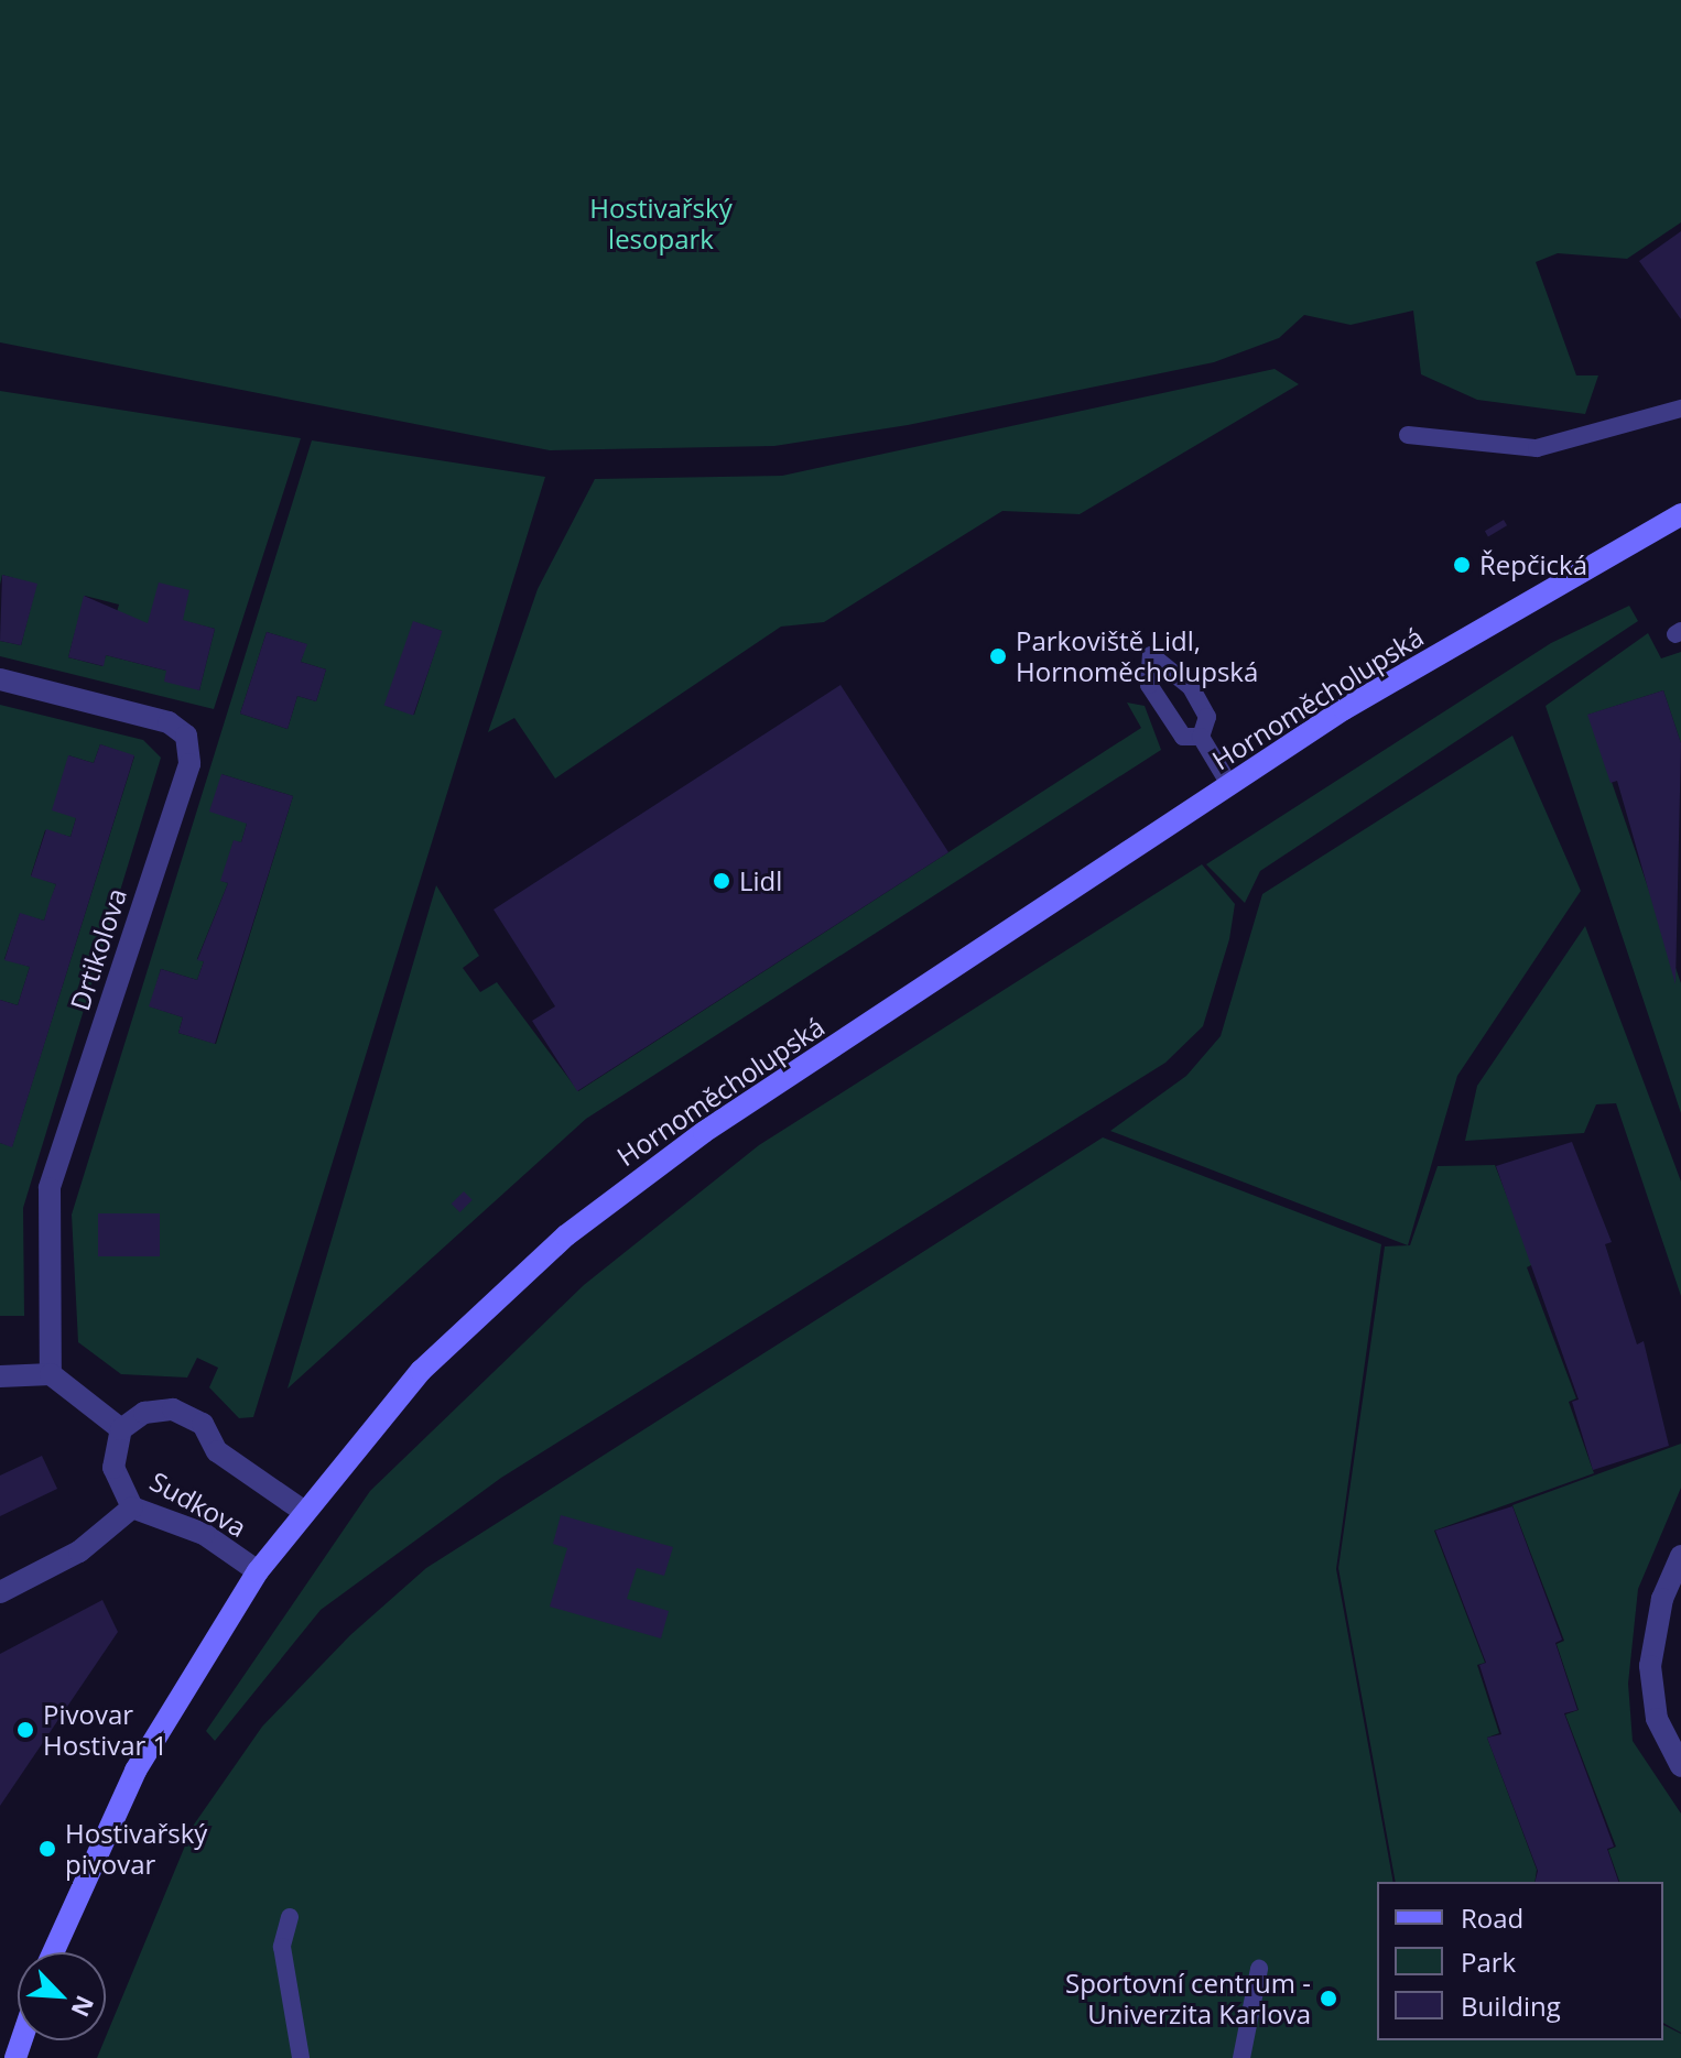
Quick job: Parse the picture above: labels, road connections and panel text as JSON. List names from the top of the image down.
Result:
{
  "streets": {
    "street": ["Hornoměcholupská", "Drtikolova", "Sudkova"]
  },
  "crossings": [
    ["Hornoměcholupská", "Sudkova"]
  ],
  "parks": ["Hostivařský lesopark"],
  "places": [
    "Řepčická",
    "Parkoviště Lidl, Hornoměcholupská",
    "Lidl",
    "Pivovar Hostivar 1",
    "Hostivařský pivovar",
    "Sportovní centrum - Univerzita Karlova"
  ],
  "legend": ["Road", "Park", "Building"],
  "north": "bottom right"
}
